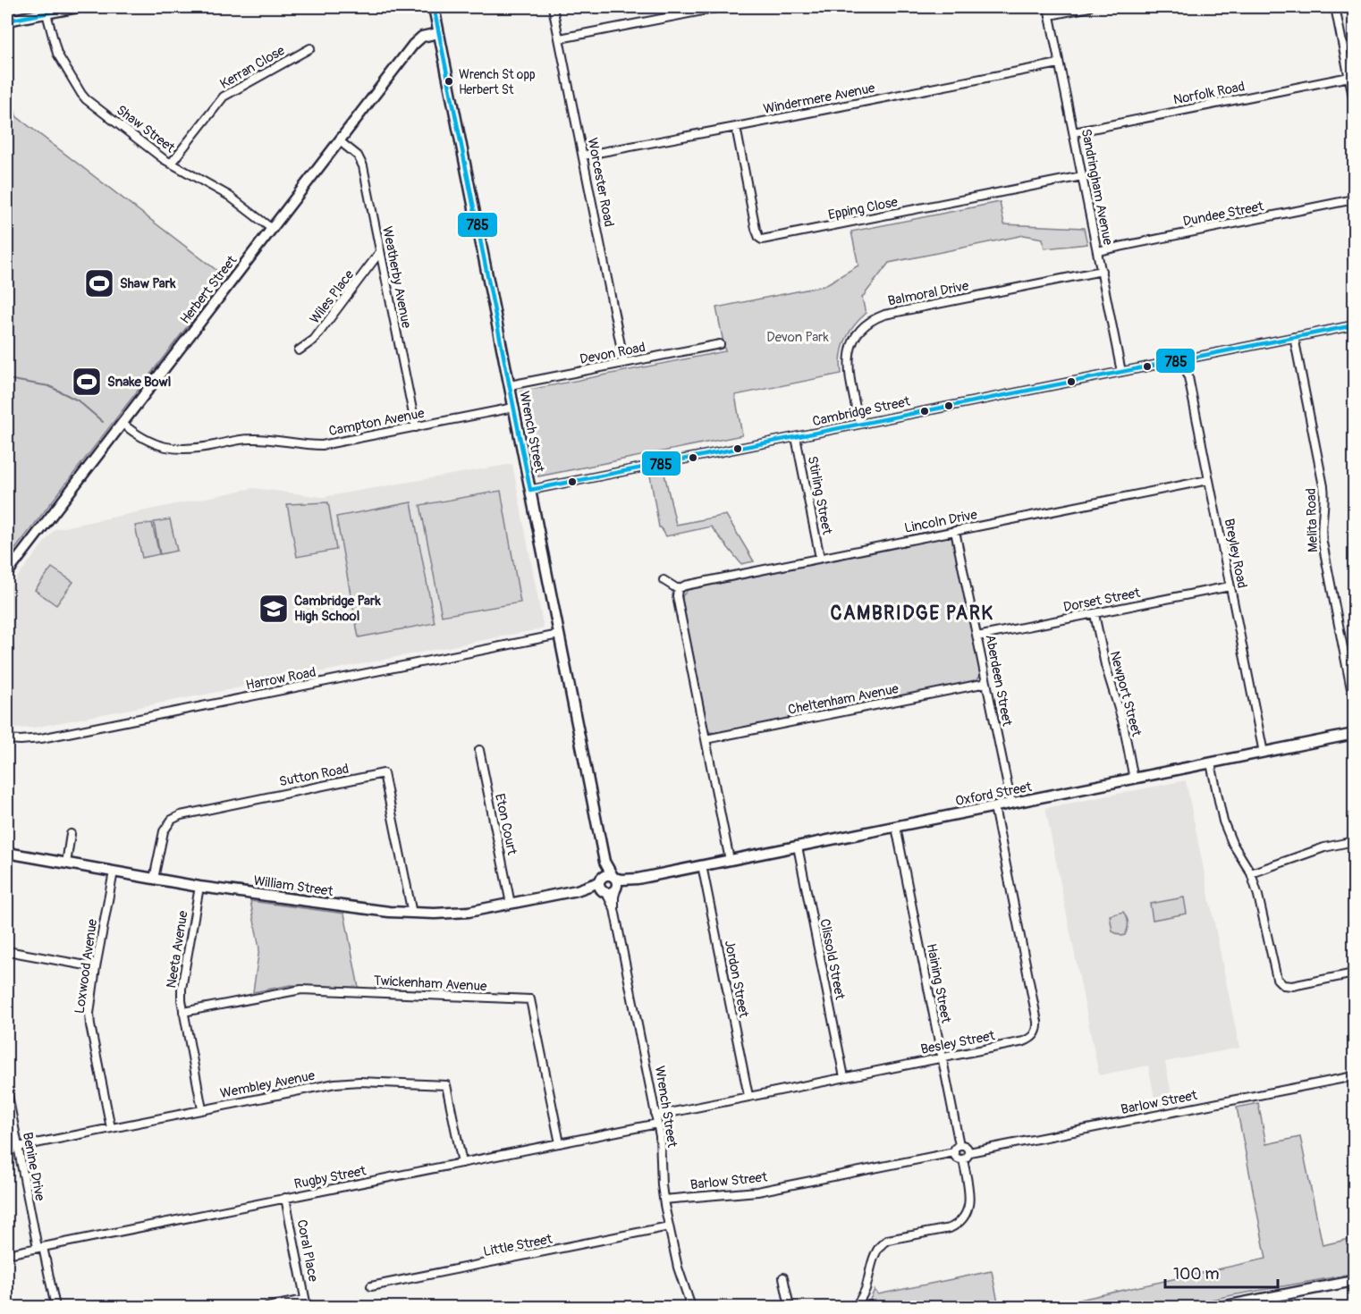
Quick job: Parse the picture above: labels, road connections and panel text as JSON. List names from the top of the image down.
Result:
{
  "streets": {
    "street": [
      "Kerran Close",
      "Norfolk Road",
      "Windermere Avenue",
      "Shaw Street",
      "Worcester Road",
      "Sandringham Avenue",
      "Epping Close",
      "Dundee Street",
      "Weatherby Avenue",
      "Herbert Street",
      "Balmoral Drive",
      "Wiles Place",
      "Devon Road",
      "Cambridge Street",
      "Campton Avenue",
      "Wrench Street",
      "Stirling Street",
      "Melita Road",
      "Lincoln Drive",
      "Breyley Road",
      "Dorset Street",
      "Harrow Road",
      "Aberdeen Street",
      "Newport Street",
      "Cheltenham Avenue",
      "Sutton Road",
      "Oxford Street",
      "Eton Court",
      "William Street",
      "Neeta Avenue",
      "Clissold Street",
      "Loxwood Avenue",
      "Jordon Street",
      "Twickenham Avenue",
      "Haining Street",
      "Besley Street",
      "Wembley Avenue",
      "Barlow Street",
      "Benine Drive",
      "Rugby Street",
      "Little Street",
      "Coral Place"
    ]
  },
  "crossings": [
    ["Kerran Close", "Shaw Street"],
    ["Norfolk Road", "Sandringham Avenue"],
    ["Windermere Avenue", "Worcester Road"],
    ["Windermere Avenue", "Sandringham Avenue"],
    ["Windermere Avenue", "Epping Close"],
    ["Shaw Street", "Herbert Street"],
    ["Worcester Road", "Devon Road"],
    ["Sandringham Avenue", "Epping Close"],
    ["Sandringham Avenue", "Dundee Street"],
    ["Sandringham Avenue", "Balmoral Drive"],
    ["Sandringham Avenue", "Cambridge Street"],
    ["Weatherby Avenue", "Herbert Street"],
    ["Weatherby Avenue", "Wiles Place"],
    ["Weatherby Avenue", "Campton Avenue"],
    ["Herbert Street", "Campton Avenue"],
    ["Herbert Street", "Wrench Street"],
    ["Balmoral Drive", "Cambridge Street"],
    ["Devon Road", "Wrench Street"],
    ["Cambridge Street", "Wrench Street"],
    ["Cambridge Street", "Stirling Street"],
    ["Cambridge Street", "Melita Road"],
    ["Cambridge Street", "Breyley Road"],
    ["Campton Avenue", "Wrench Street"],
    ["Wrench Street", "Harrow Road"],
    ["Wrench Street", "Oxford Street"],
    ["Wrench Street", "William Street"],
    ["Wrench Street", "Besley Street"],
    ["Wrench Street", "Barlow Street"],
    ["Wrench Street", "Rugby Street"],
    ["Wrench Street", "Little Street"],
    ["Stirling Street", "Lincoln Drive"],
    ["Lincoln Drive", "Breyley Road"],
    ["Lincoln Drive", "Aberdeen Street"],
    ["Breyley Road", "Dorset Street"],
    ["Breyley Road", "Oxford Street"],
    ["Dorset Street", "Aberdeen Street"],
    ["Dorset Street", "Newport Street"],
    ["Aberdeen Street", "Cheltenham Avenue"],
    ["Aberdeen Street", "Oxford Street"],
    ["Newport Street", "Oxford Street"],
    ["Sutton Road", "William Street"],
    ["Oxford Street", "William Street"],
    ["Oxford Street", "Clissold Street"],
    ["Oxford Street", "Jordon Street"],
    ["Oxford Street", "Haining Street"],
    ["Oxford Street", "Besley Street"],
    ["Eton Court", "William Street"],
    ["William Street", "Neeta Avenue"],
    ["William Street", "Loxwood Avenue"],
    ["Neeta Avenue", "Twickenham Avenue"],
    ["Neeta Avenue", "Wembley Avenue"],
    ["Clissold Street", "Besley Street"],
    ["Loxwood Avenue", "Wembley Avenue"],
    ["Jordon Street", "Besley Street"],
    ["Twickenham Avenue", "Rugby Street"],
    ["Haining Street", "Besley Street"],
    ["Haining Street", "Barlow Street"],
    ["Wembley Avenue", "Benine Drive"],
    ["Wembley Avenue", "Rugby Street"],
    ["Benine Drive", "Rugby Street"],
    ["Rugby Street", "Coral Place"]
  ],
  "districts": ["CAMBRIDGE PARK"],
  "parks": ["Devon Park"],
  "places": {
    "other": ["Wrench St opp Herbert St"],
    "sports": ["Shaw Park", "Snake Bowl"],
    "school or university": ["Cambridge Park High School"]
  },
  "lines": ["transit line 785"],
  "scale_bar": "100 m"
}
